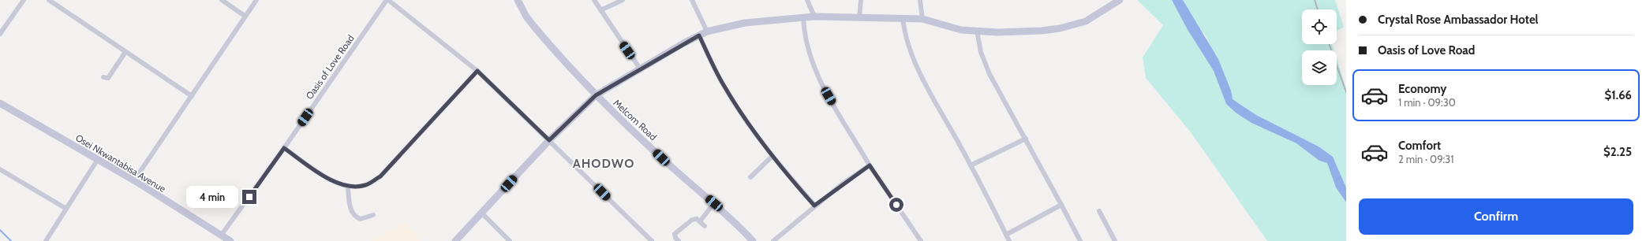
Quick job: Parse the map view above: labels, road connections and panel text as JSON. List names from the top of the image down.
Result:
{
  "streets": {
    "main road": ["Melcom Road", "Osei Nkwantabisa Avenue"],
    "street": ["Oasis of Love Road"]
  },
  "crossings": [
    ["Oasis of Love Road", "Osei Nkwantabisa Avenue"]
  ],
  "districts": ["AHODWO"],
  "page": {
    "banner": ["Crystal Rose Ambassador Hotel", "Oasis of Love Road"],
    "list": [
      {
        "name": "Economy",
        "note": "1 min · 09:30",
        "value": "$1.66"
      },
      {
        "name": "Comfort",
        "note": "2 min · 09:31",
        "value": "$2.25"
      }
    ],
    "bubble": "4 min",
    "buttons": "Confirm"
  }
}
